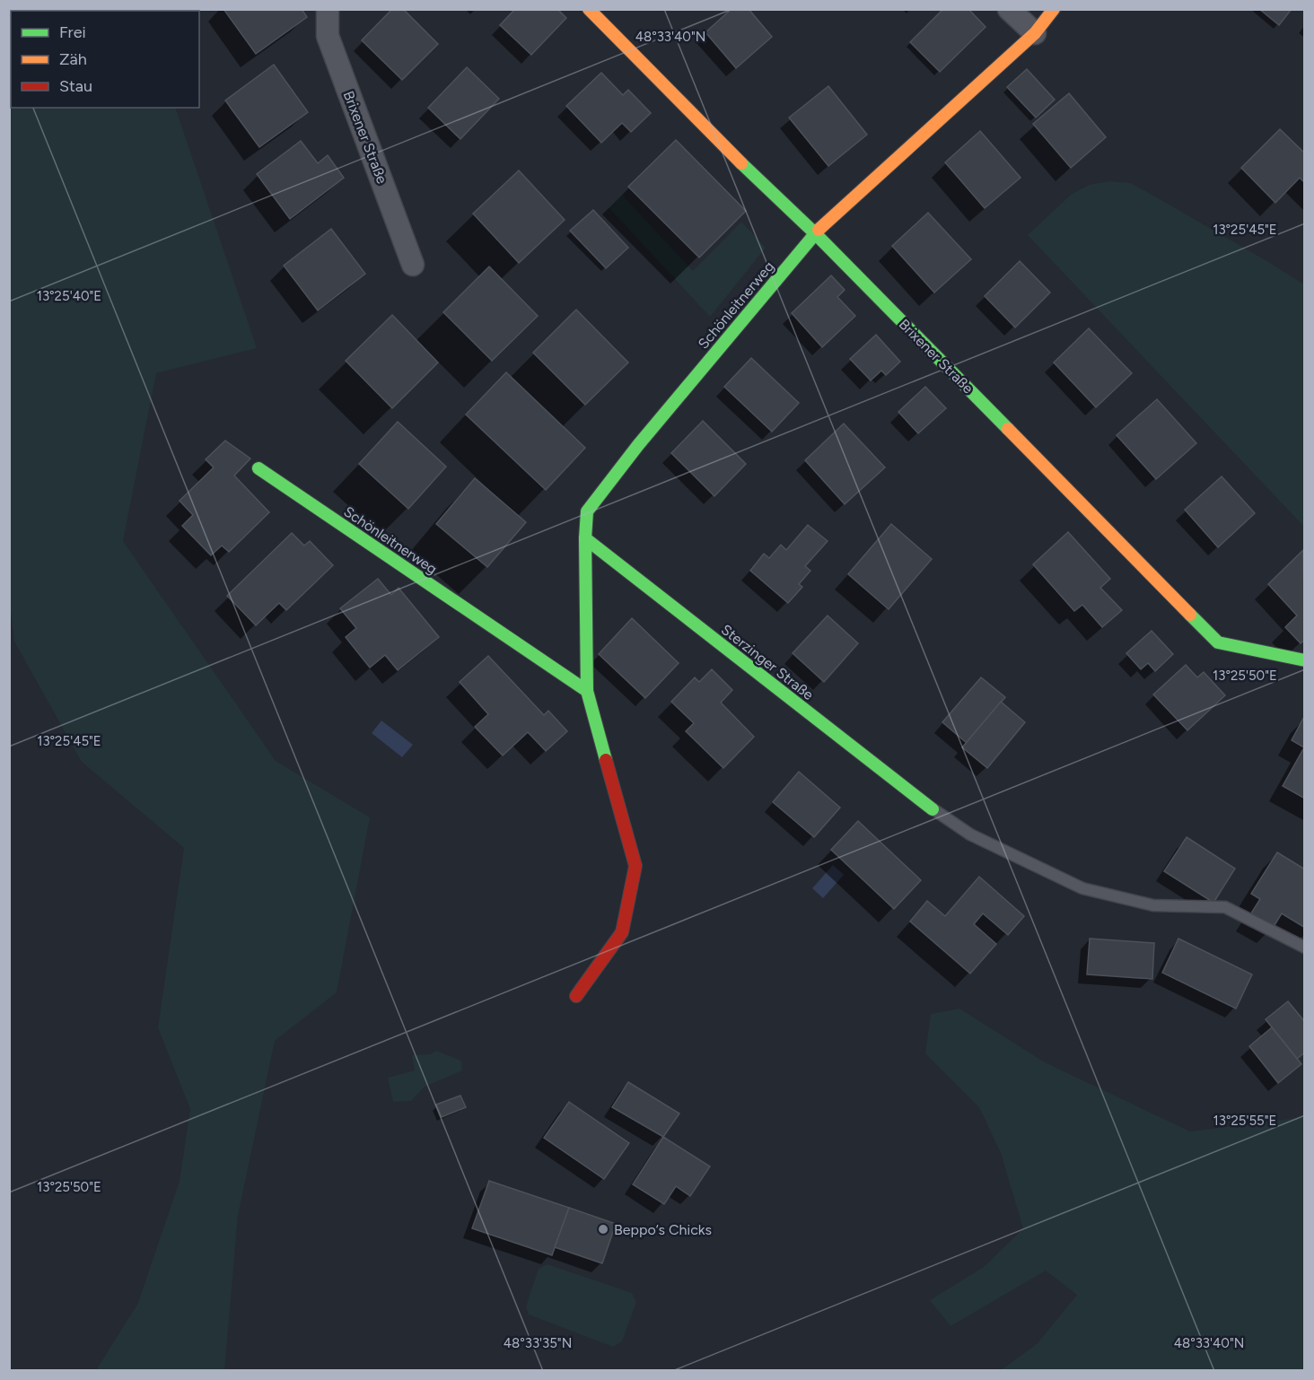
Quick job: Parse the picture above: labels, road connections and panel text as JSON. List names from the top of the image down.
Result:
{
  "streets": {
    "street": ["Brixener Straße", "Schönleitnerweg", "Sterzinger Straße"]
  },
  "crossings": [
    ["Brixener Straße", "Schönleitnerweg"],
    ["Schönleitnerweg", "Sterzinger Straße"]
  ],
  "places": ["Beppo‘s Chicks"],
  "legend": ["Frei", "Zäh", "Stau"],
  "coordinates": [
    "48°33'40\"N",
    "13°25'45\"E",
    "13°25'40\"E",
    "13°25'50\"E",
    "13°25'55\"E",
    "48°33'35\"N"
  ]
}
